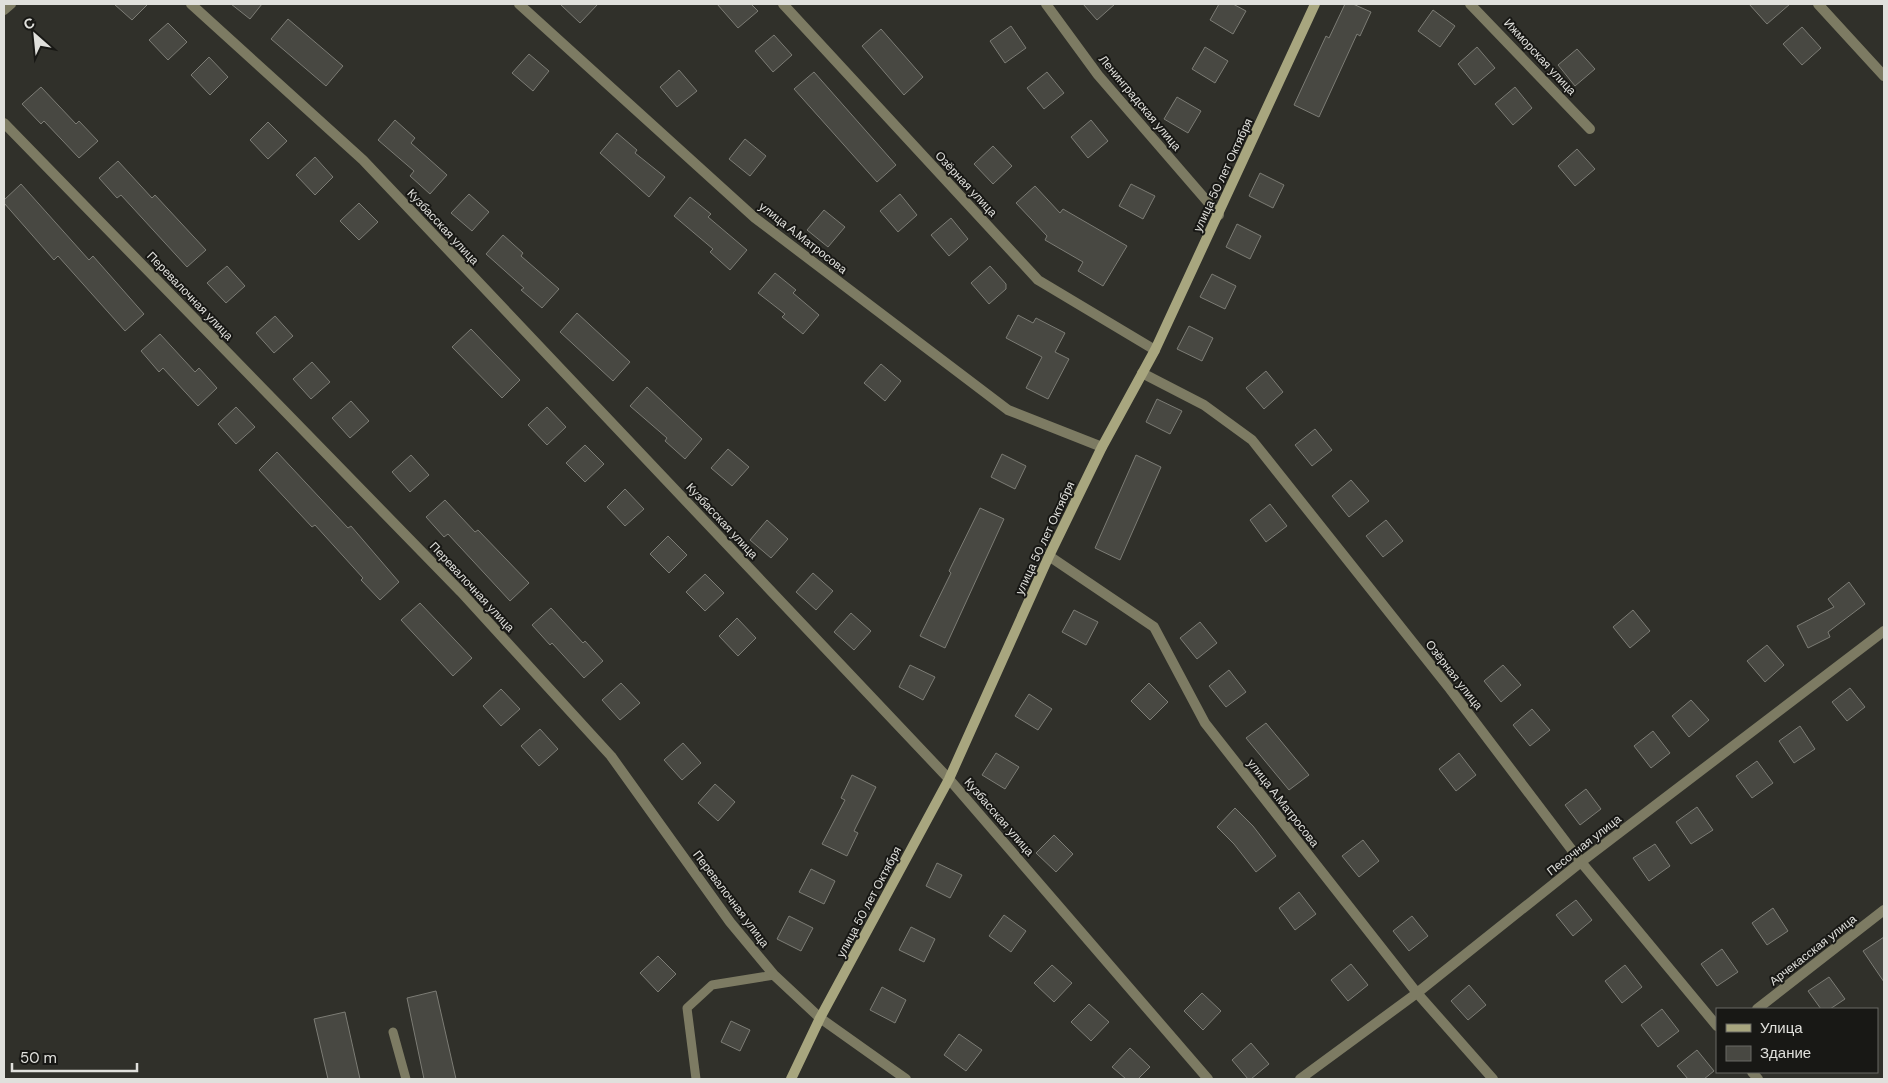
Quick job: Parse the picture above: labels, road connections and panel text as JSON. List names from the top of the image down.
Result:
{
  "streets": {
    "main road": ["улица 50 лет Октября"],
    "street": [
      "Ижморская улица",
      "Ленинградская улица",
      "Озёрная улица",
      "Кузбасская улица",
      "улица А.Матросова",
      "Перевалочная улица",
      "Песочная улица",
      "Арчекасская улица"
    ]
  },
  "crossings": [
    ["Ленинградская улица", "улица 50 лет Октября"],
    ["улица 50 лет Октября", "Озёрная улица"],
    ["улица 50 лет Октября", "Кузбасская улица"],
    ["улица 50 лет Октября", "улица А.Матросова"],
    ["улица 50 лет Октября", "Перевалочная улица"],
    ["Озёрная улица", "Песочная улица"],
    ["улица А.Матросова", "Песочная улица"]
  ],
  "legend": ["Улица", "Здание"],
  "scale_bar": "50 m",
  "north": "top left"
}
